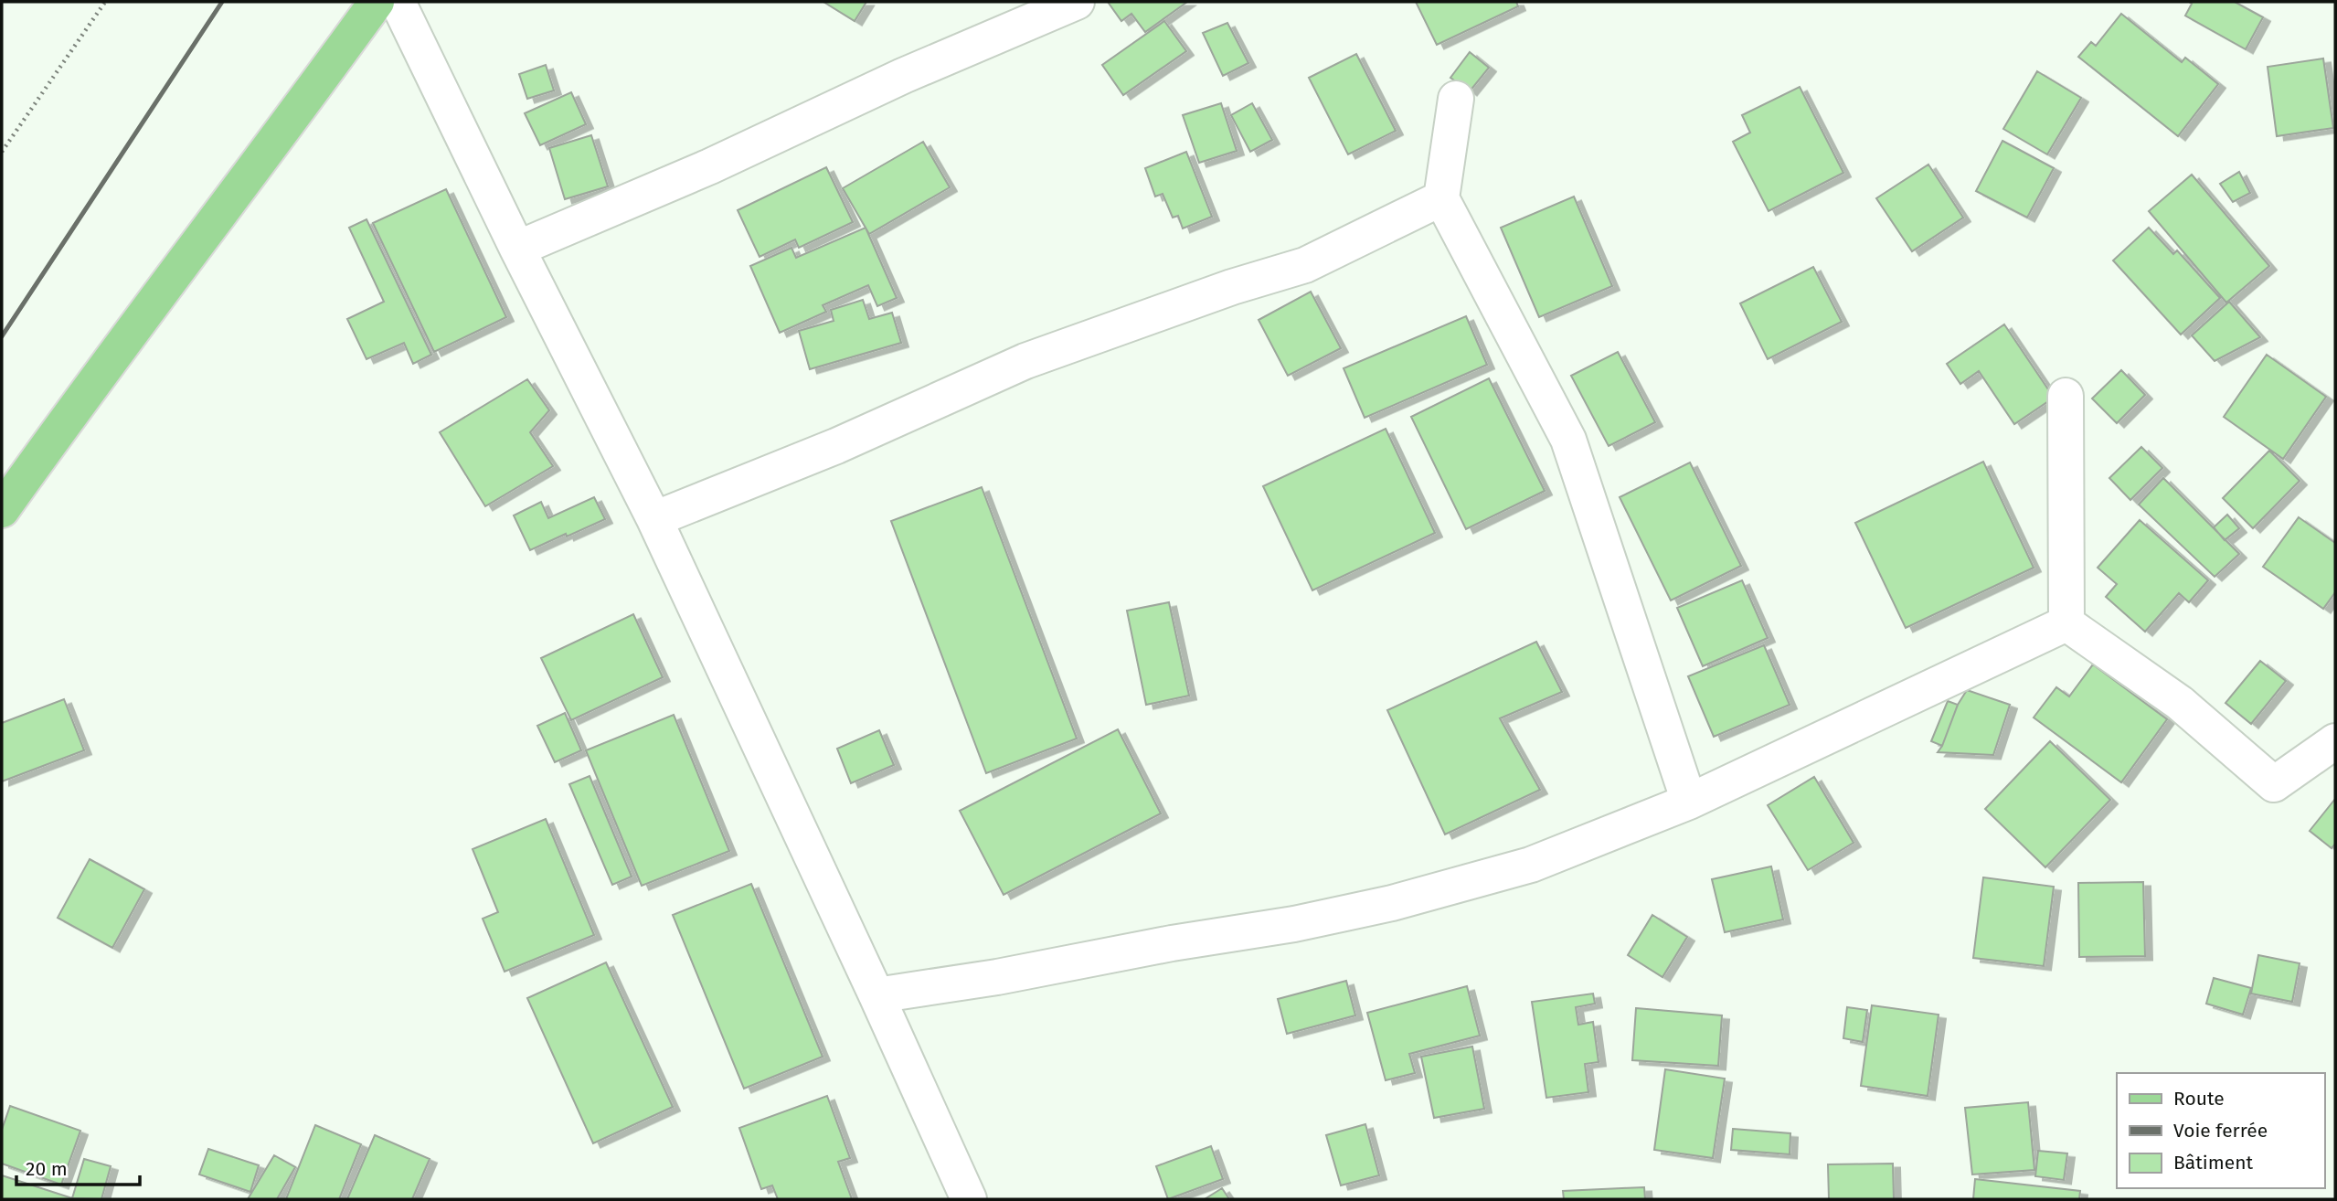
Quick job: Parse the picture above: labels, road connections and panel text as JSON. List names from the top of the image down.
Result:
{
  "legend": ["Route", "Voie ferrée", "Bâtiment"],
  "scale_bar": "20 m"
}
